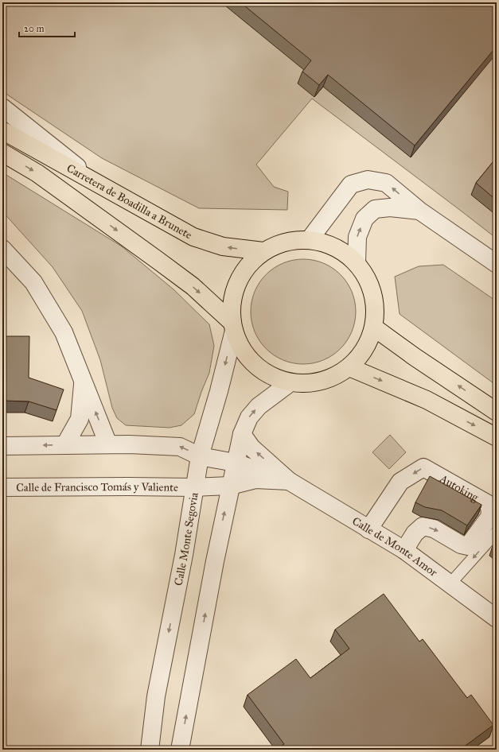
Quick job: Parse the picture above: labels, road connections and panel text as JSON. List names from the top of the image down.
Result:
{
  "streets": {
    "main road": ["Carretera de Boadilla a Brunete"],
    "street": [
      "Calle de Francisco Tomás y Valiente",
      "Autoking",
      "Calle Monte Segovia",
      "Calle de Monte Amor"
    ]
  },
  "crossings": [
    ["Carretera de Boadilla a Brunete", "Calle Monte Segovia"],
    ["Calle de Francisco Tomás y Valiente", "Calle Monte Segovia"],
    ["Autoking", "Calle de Monte Amor"]
  ],
  "scale_bar": "20 m"
}
